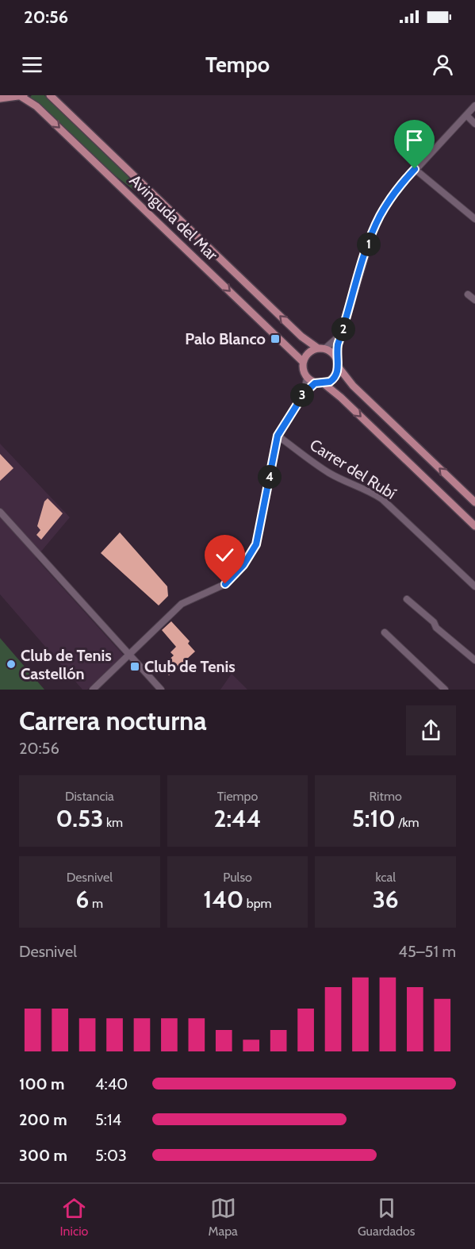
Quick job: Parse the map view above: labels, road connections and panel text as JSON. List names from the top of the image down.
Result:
{
  "streets": {
    "main road": ["Avinguda del Mar"],
    "street": ["Carrer del Rubí"]
  },
  "places": {
    "transit": ["Palo Blanco", "Club de Tenis"],
    "other": ["Club de Tenis Castellón"]
  },
  "page": {
    "status": "20:56",
    "header": "Tempo",
    "pins": [
      "1",
      "2",
      "3",
      "4"
    ],
    "heading": ["Carrera nocturna", "20:56"],
    "stats": [
      ["Distancia", "0.53 km"],
      ["Tiempo", "2:44"],
      ["Ritmo", "5:10 /km"],
      ["Desnivel", "6 m"],
      ["Pulso", "140 bpm"],
      ["kcal", "36"]
    ],
    "chart": ["Desnivel", "45–51 m"],
    "list": [
      {
        "name": "100 m",
        "note": "4:40"
      },
      {
        "name": "200 m",
        "note": "5:14"
      },
      {
        "name": "300 m",
        "note": "5:03"
      }
    ],
    "tabs": ["Inicio", "Mapa", "Guardados"]
  }
}
